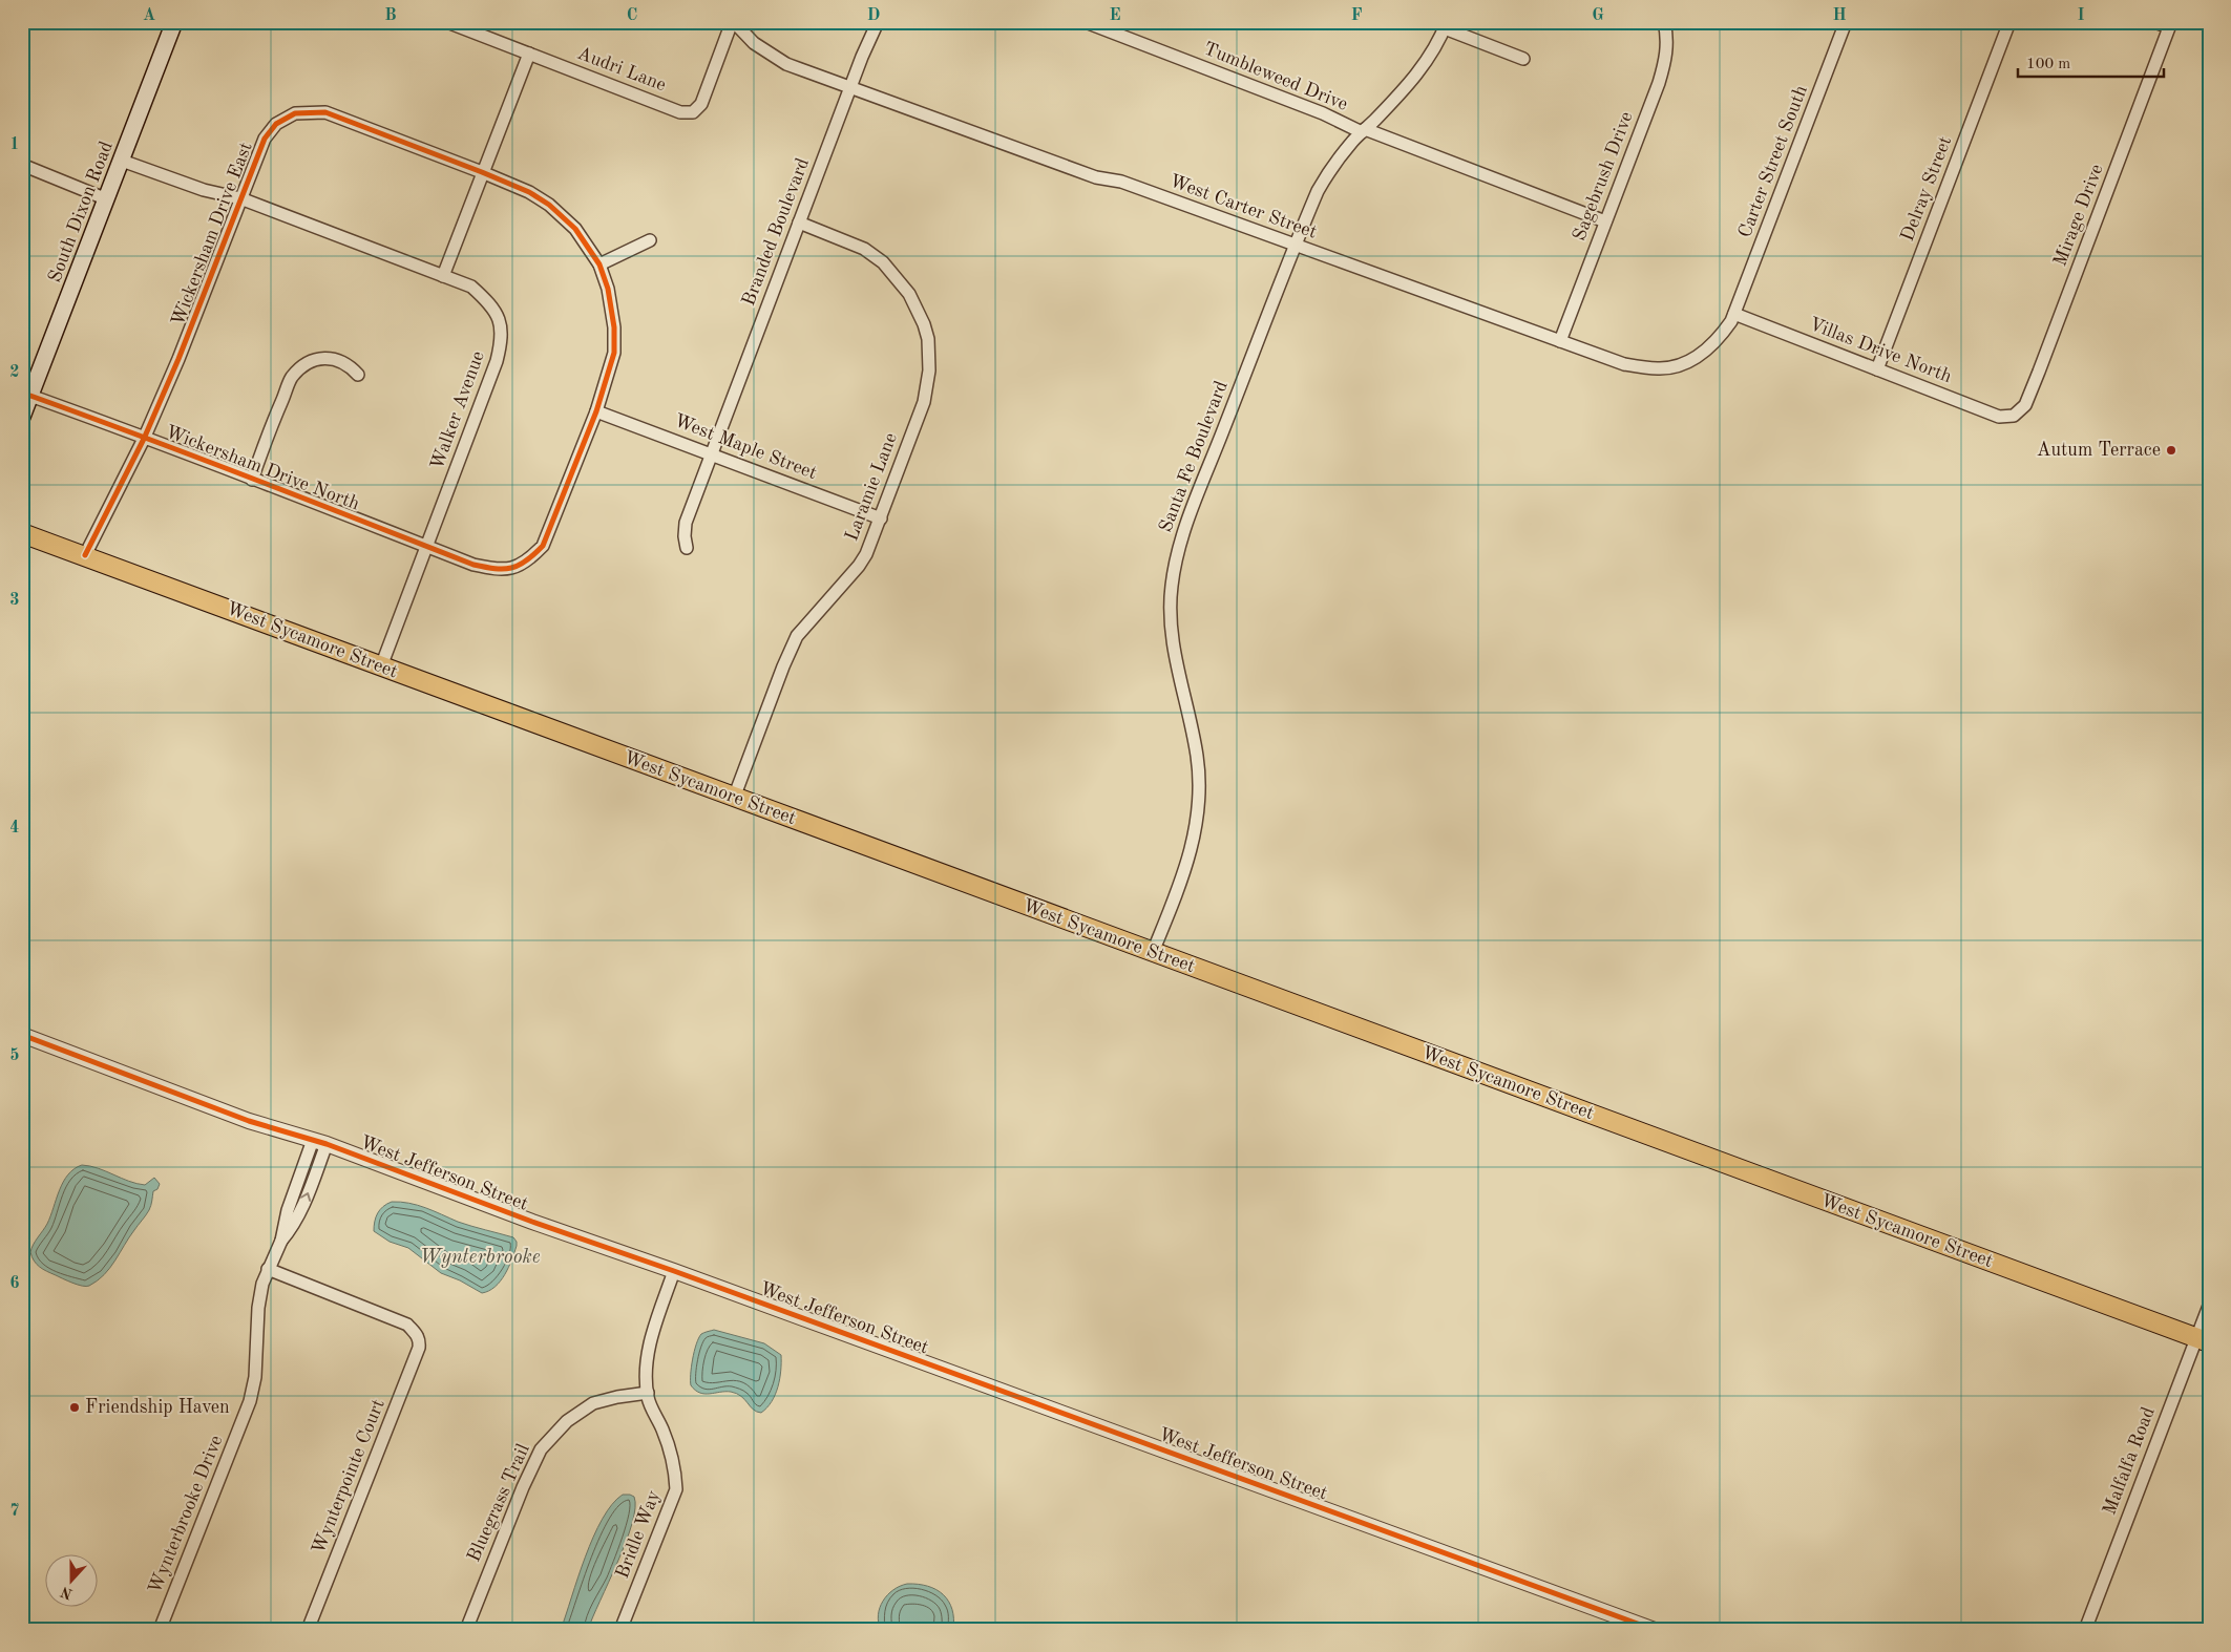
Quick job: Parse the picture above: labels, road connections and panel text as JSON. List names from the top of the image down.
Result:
{
  "streets": {
    "main road": ["South Dixon Road", "West Sycamore Street"],
    "street": [
      "Audri Lane",
      "Tumbleweed Drive",
      "Carter Street South",
      "Sagebrush Drive",
      "Delray Street",
      "West Carter Street",
      "Mirage Drive",
      "Branded Boulevard",
      "Wickersham Drive East",
      "Villas Drive North",
      "Walker Avenue",
      "West Maple Street",
      "Santa Fe Boulevard",
      "Wickersham Drive North",
      "Laramie Lane",
      "West Jefferson Street",
      "Malfalfa Road",
      "Wynterpointe Court",
      "Bluegrass Trail",
      "Wynterbrooke Drive",
      "Bridle Way"
    ]
  },
  "crossings": [
    ["Audri Lane", "West Carter Street"],
    ["Tumbleweed Drive", "Sagebrush Drive"],
    ["Tumbleweed Drive", "Santa Fe Boulevard"],
    ["Carter Street South", "West Carter Street"],
    ["Carter Street South", "Villas Drive North"],
    ["Sagebrush Drive", "West Carter Street"],
    ["Delray Street", "Villas Drive North"],
    ["West Carter Street", "Branded Boulevard"],
    ["West Carter Street", "Villas Drive North"],
    ["West Carter Street", "Santa Fe Boulevard"],
    ["South Dixon Road", "Walker Avenue"],
    ["South Dixon Road", "Wickersham Drive North"],
    ["Mirage Drive", "Villas Drive North"],
    ["Branded Boulevard", "West Maple Street"],
    ["Branded Boulevard", "Laramie Lane"],
    ["Wickersham Drive East", "Walker Avenue"],
    ["Wickersham Drive East", "West Maple Street"],
    ["Wickersham Drive East", "Wickersham Drive North"],
    ["Wickersham Drive East", "West Sycamore Street"],
    ["Walker Avenue", "Wickersham Drive North"],
    ["Walker Avenue", "West Sycamore Street"],
    ["West Maple Street", "Wickersham Drive North"],
    ["West Maple Street", "Laramie Lane"],
    ["Santa Fe Boulevard", "West Sycamore Street"],
    ["Laramie Lane", "West Sycamore Street"],
    ["West Sycamore Street", "Malfalfa Road"],
    ["West Jefferson Street", "Wynterbrooke Drive"],
    ["West Jefferson Street", "Bridle Way"],
    ["Wynterpointe Court", "Wynterbrooke Drive"],
    ["Bluegrass Trail", "Bridle Way"]
  ],
  "water": ["Wynterbrooke"],
  "places": ["Autum Terrace", "Friendship Haven"],
  "scale_bar": "100 m",
  "north": "bottom",
  "grid": {
    "columns": [
      "A",
      "B",
      "C",
      "D",
      "E",
      "F",
      "G",
      "H",
      "I"
    ],
    "rows": [
      "1",
      "2",
      "3",
      "4",
      "5",
      "6",
      "7"
    ]
  }
}
